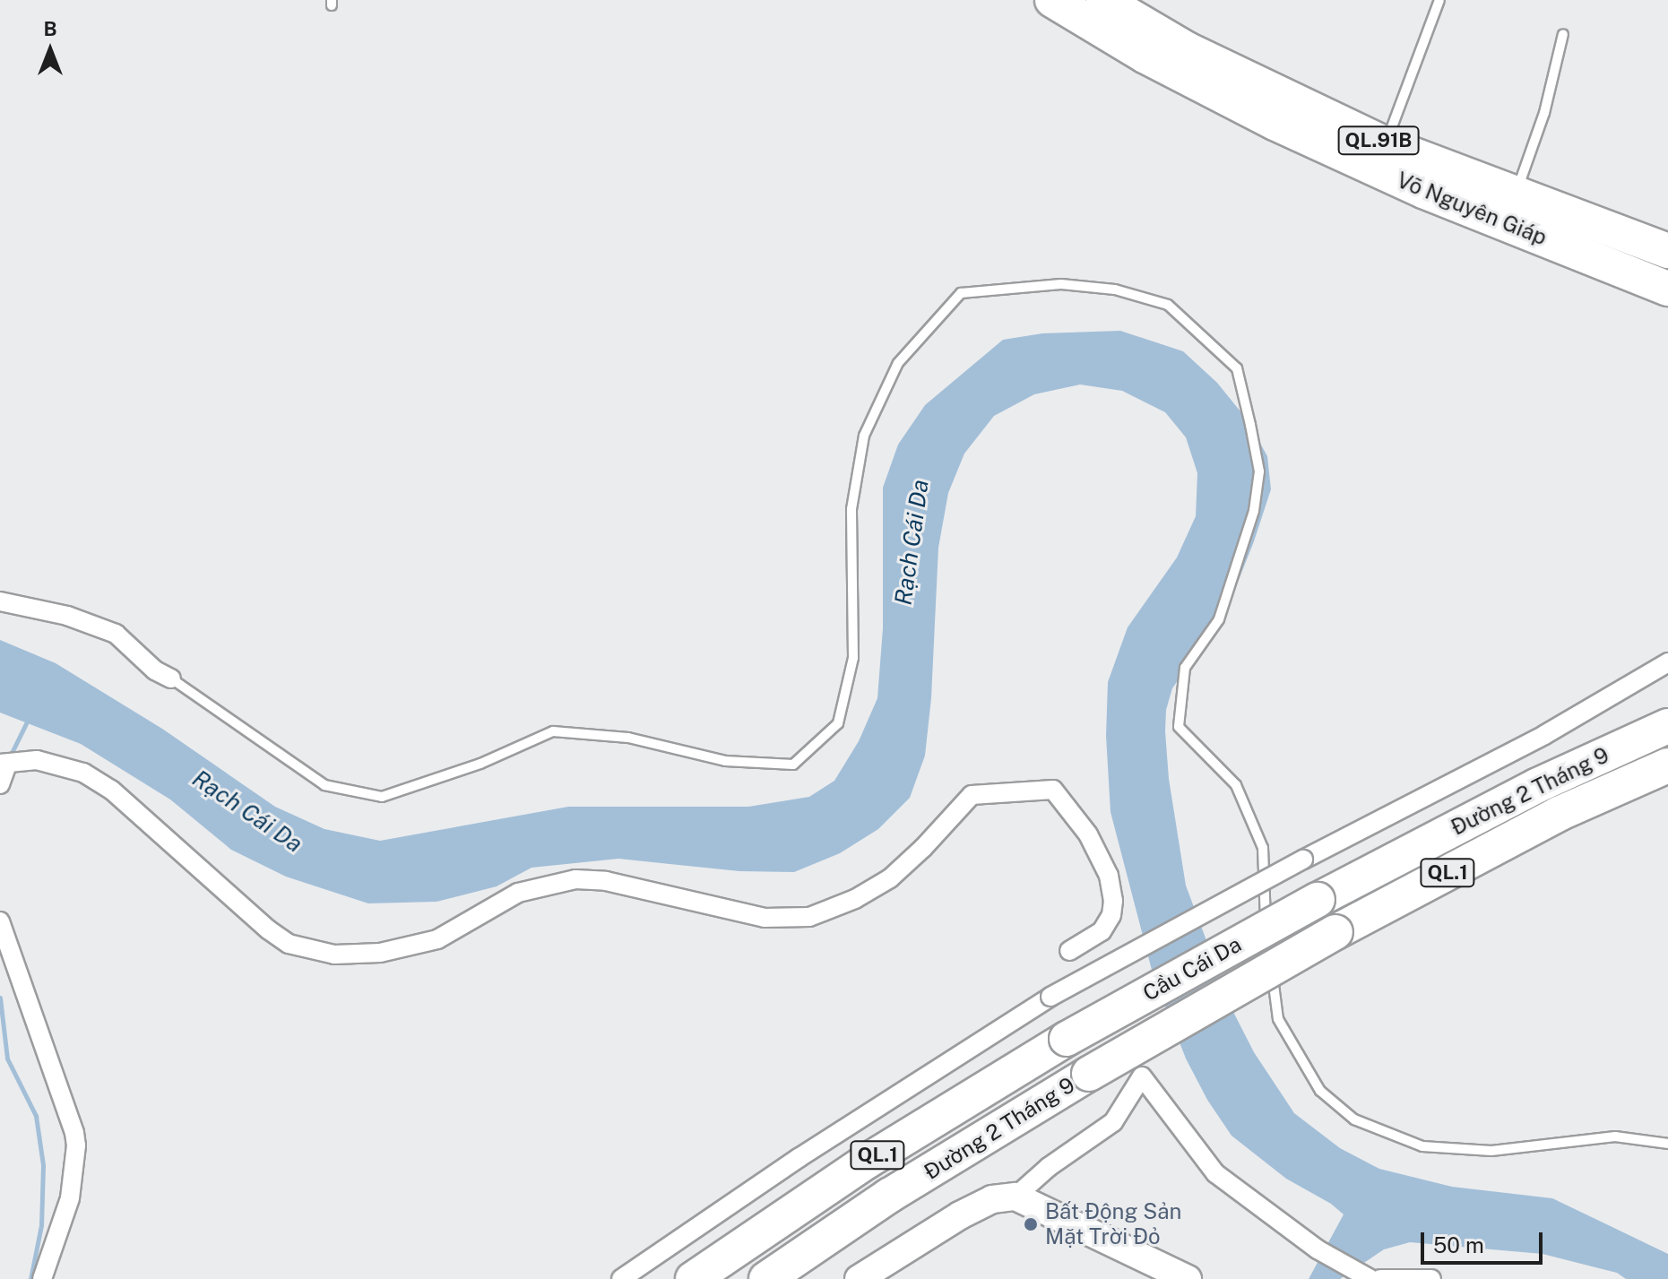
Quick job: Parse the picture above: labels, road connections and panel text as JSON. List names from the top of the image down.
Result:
{
  "streets": {
    "highway": [
      "QL.91B",
      "Võ Nguyên Giáp",
      "Đường 2 Tháng 9",
      "QL.1",
      "Cầu Cái Da"
    ]
  },
  "crossings": [
    ["Đường 2 Tháng 9", "Cầu Cái Da"]
  ],
  "water": ["Rạch Cái Da"],
  "places": ["Bất Động Sản Mặt Trời Đỏ"],
  "scale_bar": "50 m",
  "north": "top"
}
